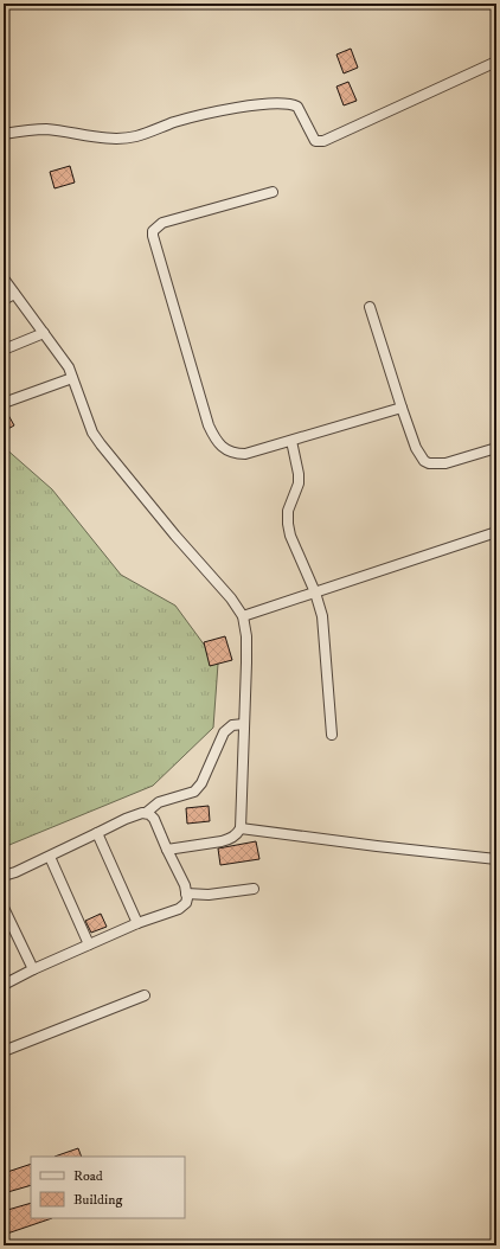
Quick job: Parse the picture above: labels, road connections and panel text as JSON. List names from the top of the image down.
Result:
{
  "legend": ["Road", "Building"]
}
